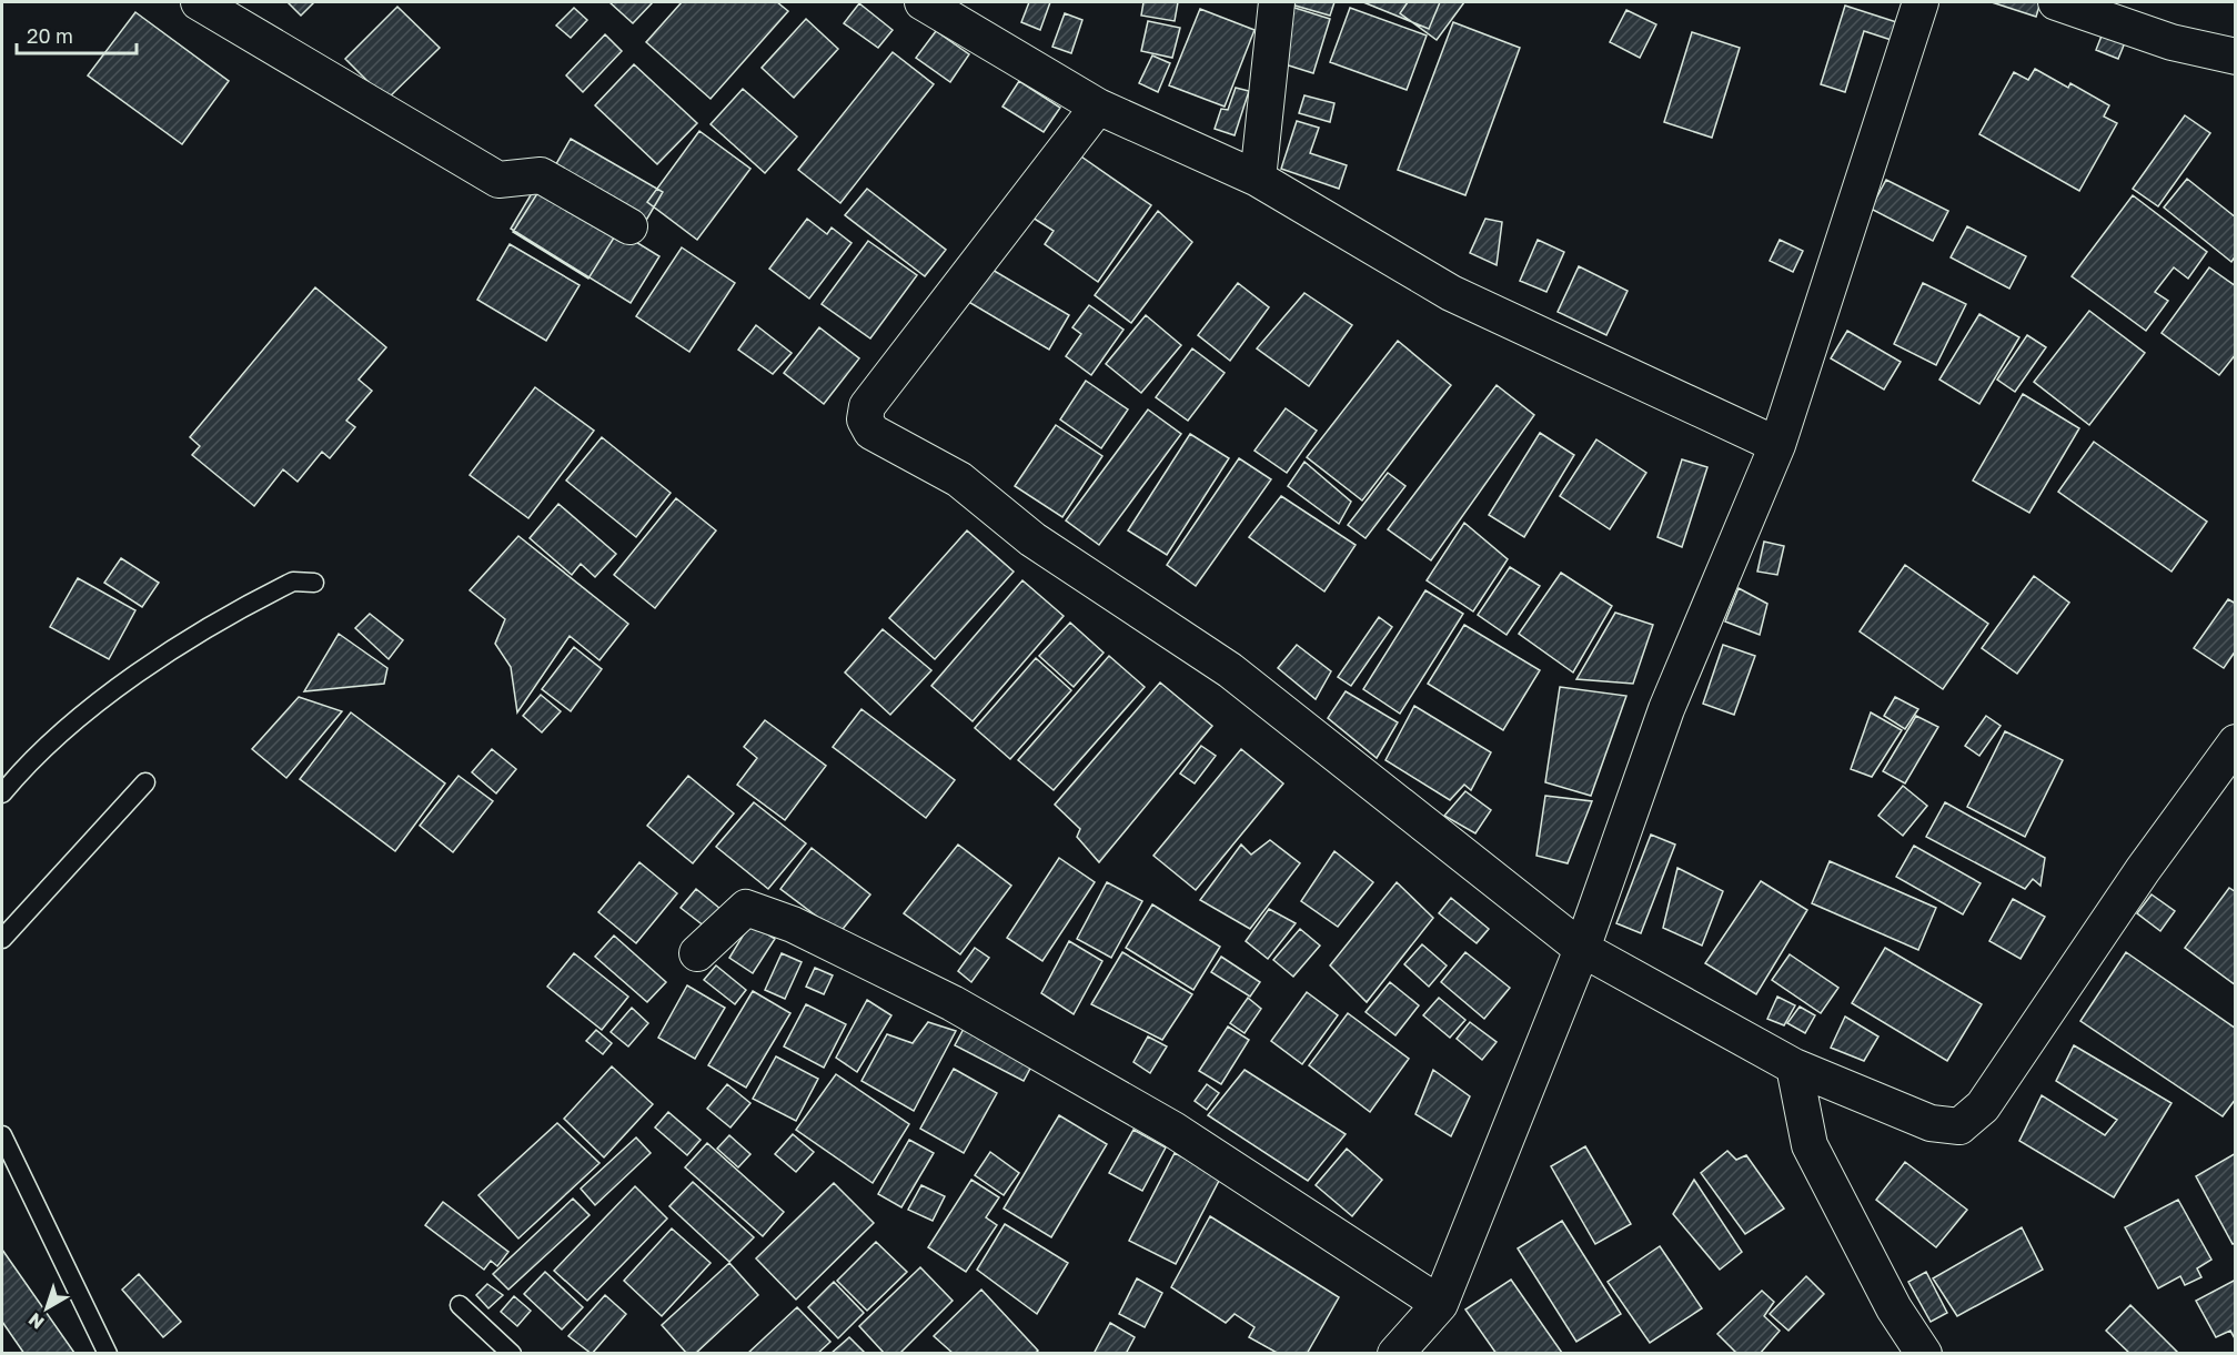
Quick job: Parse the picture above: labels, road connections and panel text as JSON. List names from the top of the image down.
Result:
{
  "scale_bar": "20 m",
  "north": "bottom left"
}
